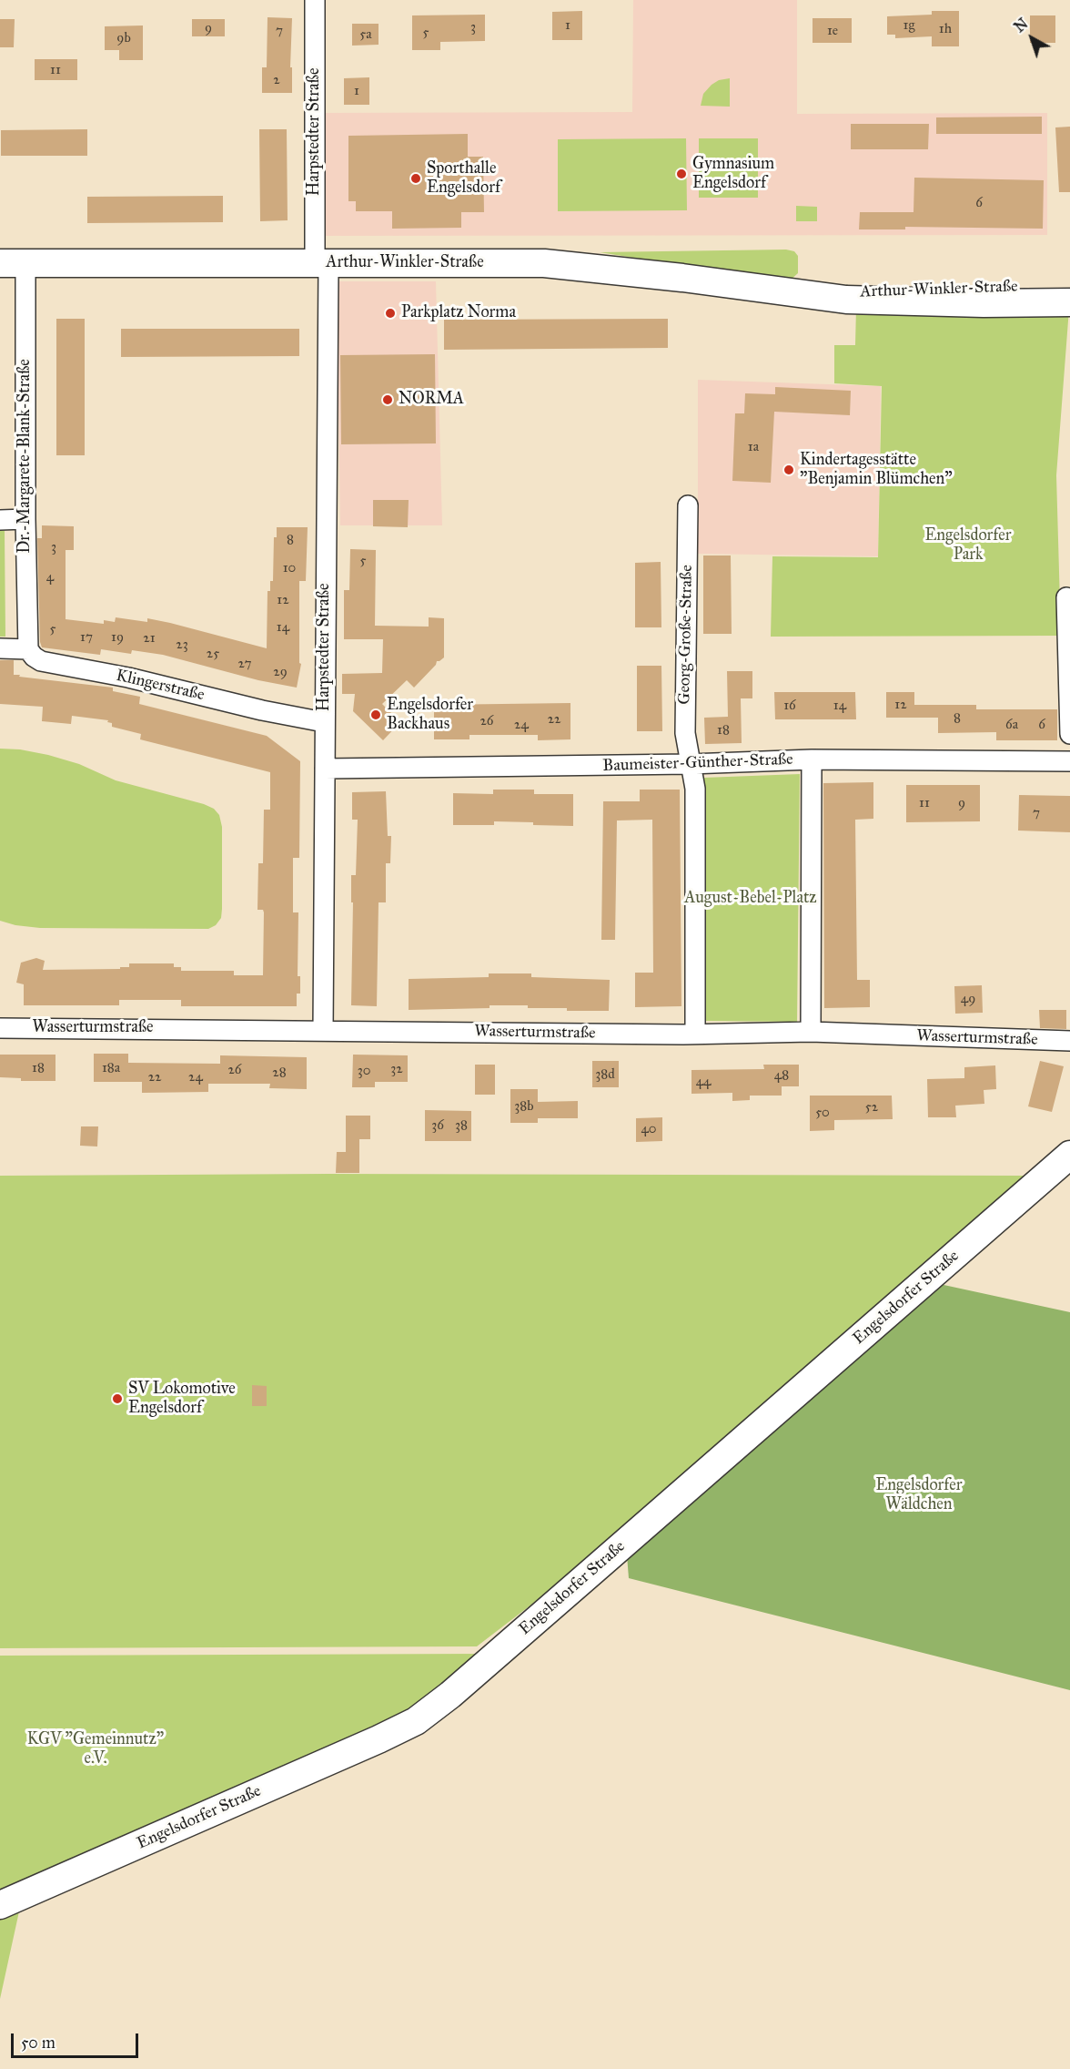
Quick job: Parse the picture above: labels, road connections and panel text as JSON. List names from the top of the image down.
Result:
{
  "streets": {
    "main road": ["Arthur-Winkler-Straße", "Engelsdorfer Straße"],
    "street": [
      "Harpstedter Straße",
      "Dr.-Margarete-Blank-Straße",
      "Georg-Große-Straße",
      "Klingerstraße",
      "Baumeister-Günther-Straße",
      "Wasserturmstraße"
    ]
  },
  "crossings": [
    ["Harpstedter Straße", "Arthur-Winkler-Straße"],
    ["Harpstedter Straße", "Klingerstraße"],
    ["Harpstedter Straße", "Baumeister-Günther-Straße"],
    ["Harpstedter Straße", "Wasserturmstraße"],
    ["Arthur-Winkler-Straße", "Dr.-Margarete-Blank-Straße"],
    ["Dr.-Margarete-Blank-Straße", "Klingerstraße"],
    ["Georg-Große-Straße", "Baumeister-Günther-Straße"]
  ],
  "parks": [
    "Engelsdorfer Park",
    "August-Bebel-Platz",
    "Engelsdorfer Wäldchen",
    "KGV \"Gemeinnutz\" e.V."
  ],
  "places": [
    "Gymnasium Engelsdorf",
    "Sporthalle Engelsdorf",
    "Parkplatz Norma",
    "NORMA",
    "Kindertagesstätte \"Benjamin Blümchen\"",
    "Engelsdorfer Backhaus",
    "SV Lokomotive Engelsdorf"
  ],
  "house_numbers": [
    "1",
    "1g",
    "3",
    "9",
    "1h",
    "7",
    "1e",
    "5",
    "5a",
    "9b",
    "11",
    "2",
    "1",
    "6",
    "1a",
    "8",
    "3",
    "5",
    "10",
    "4",
    "12",
    "14",
    "5",
    "17",
    "19",
    "21",
    "23",
    "25",
    "27",
    "29",
    "12",
    "16",
    "14",
    "8",
    "22",
    "26",
    "24",
    "6a",
    "6",
    "18",
    "11",
    "9",
    "7",
    "49",
    "18",
    "18a",
    "32",
    "26",
    "30",
    "28",
    "38d",
    "48",
    "22",
    "24",
    "44",
    "38b",
    "52",
    "50",
    "36",
    "38",
    "40"
  ],
  "scale_bar": "50 m",
  "north": "top left"
}
